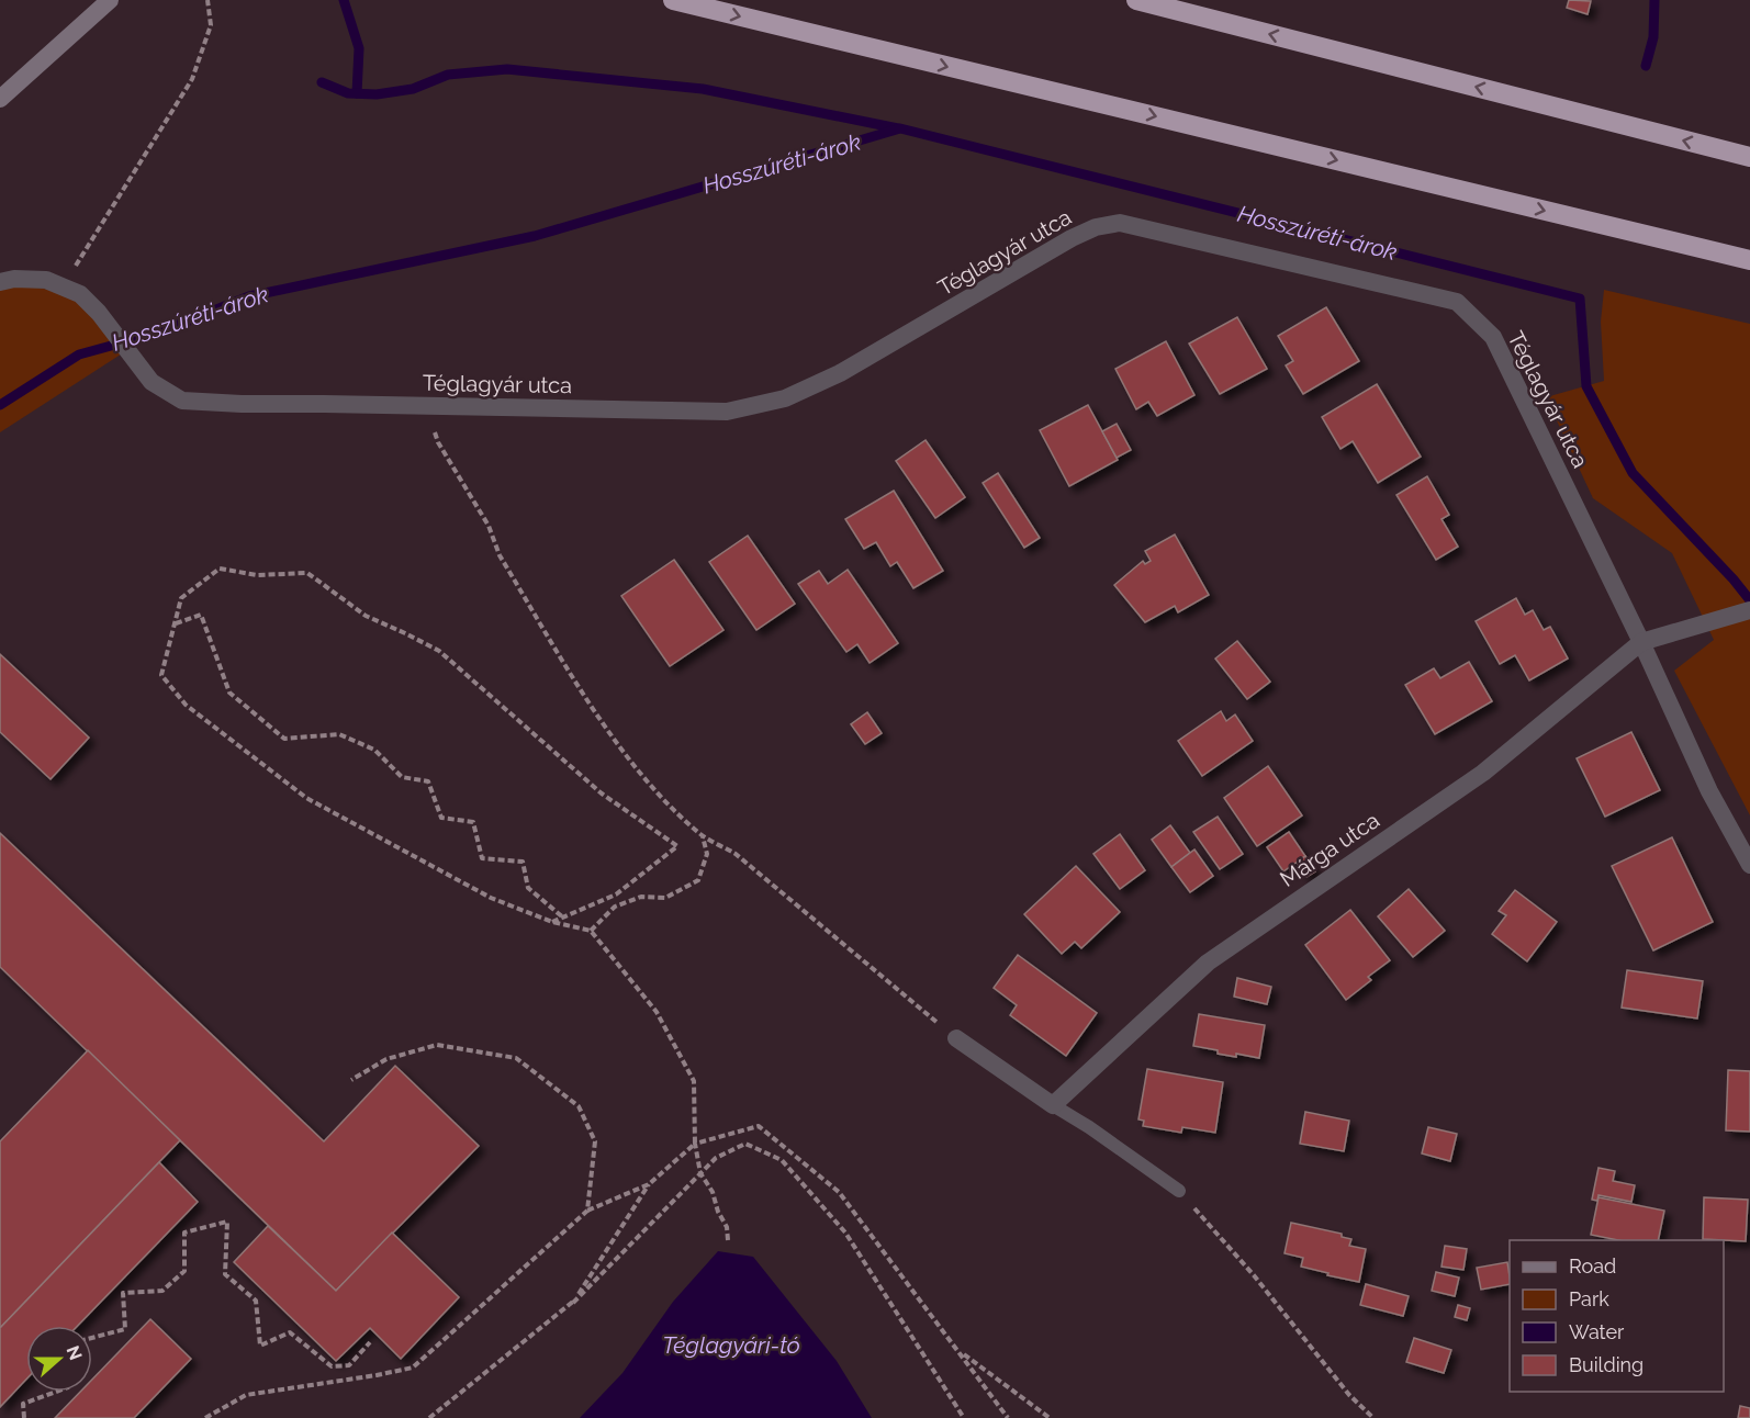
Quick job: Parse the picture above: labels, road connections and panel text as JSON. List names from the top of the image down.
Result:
{
  "streets": {
    "street": ["Téglagyár utca", "Márga utca"]
  },
  "crossings": [
    ["Téglagyár utca", "Márga utca"]
  ],
  "water": ["Hosszúréti-árok", "Téglagyári-tó"],
  "legend": [
    "Road",
    "Park",
    "Water",
    "Building"
  ],
  "north": "right"
}
